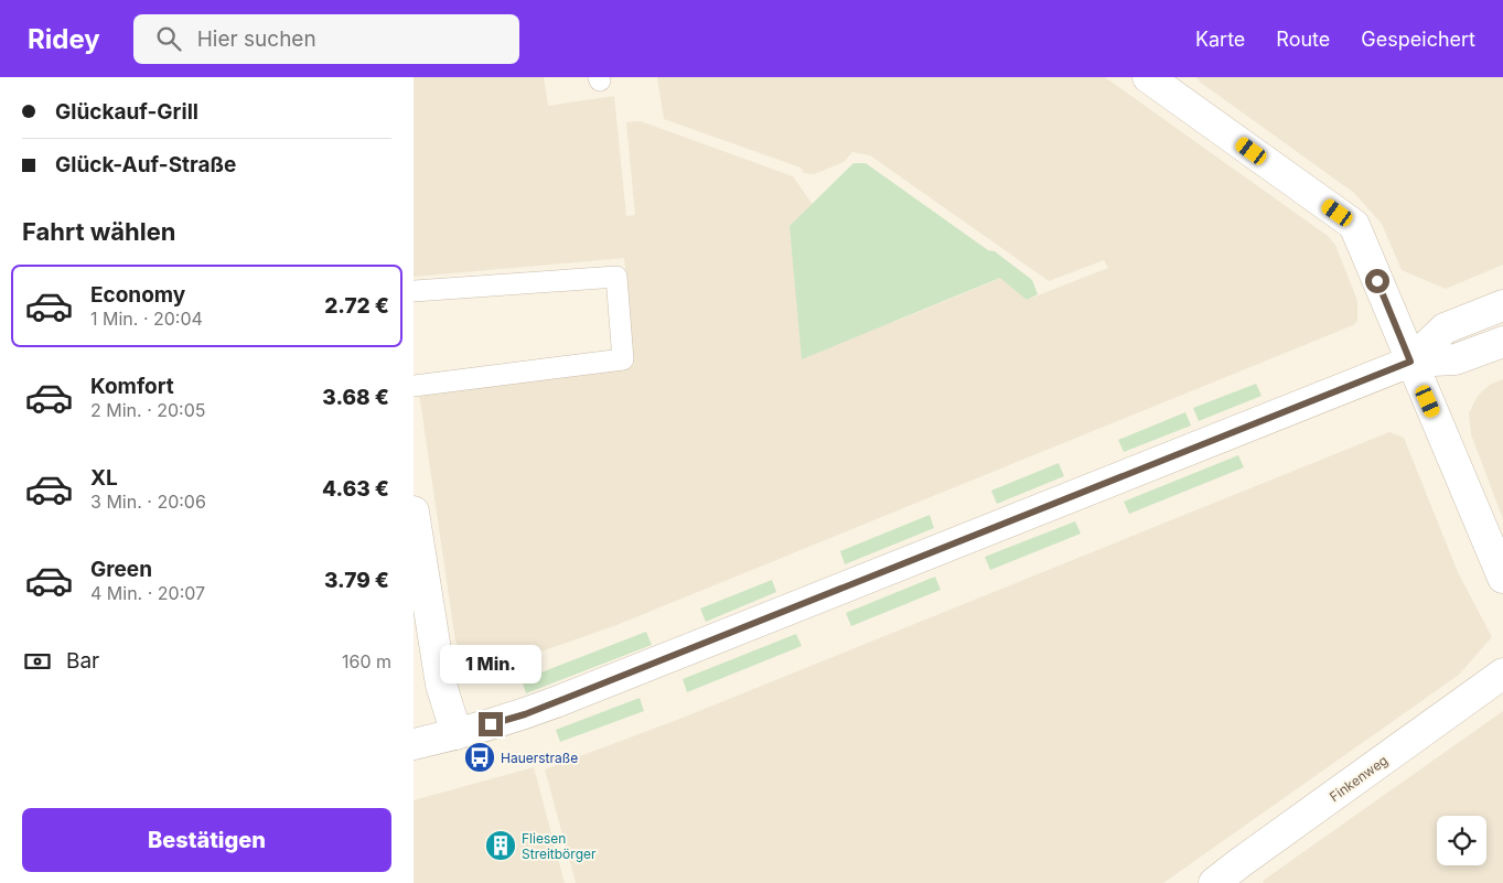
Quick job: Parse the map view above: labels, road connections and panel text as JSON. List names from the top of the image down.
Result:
{
  "streets": {
    "street": ["Finkenweg"]
  },
  "places": {
    "bus stop": ["Hauerstraße"],
    "building": ["Fliesen Streitbörger"]
  },
  "page": {
    "header": "Ridey",
    "search": "Hier suchen",
    "nav": ["Karte", "Route", "Gespeichert"],
    "banner": ["Glückauf-Grill", "Glück-Auf-Straße"],
    "heading": "Fahrt wählen",
    "list": [
      {
        "name": "Economy",
        "note": "1 Min. · 20:04",
        "value": "2.72 €"
      },
      {
        "name": "Komfort",
        "note": "2 Min. · 20:05",
        "value": "3.68 €"
      },
      {
        "name": "XL",
        "note": "3 Min. · 20:06",
        "value": "4.63 €"
      },
      {
        "name": "Green",
        "note": "4 Min. · 20:07",
        "value": "3.79 €"
      }
    ],
    "pay": ["Bar", "160 m"],
    "bubble": "1 Min.",
    "buttons": "Bestätigen"
  }
}
